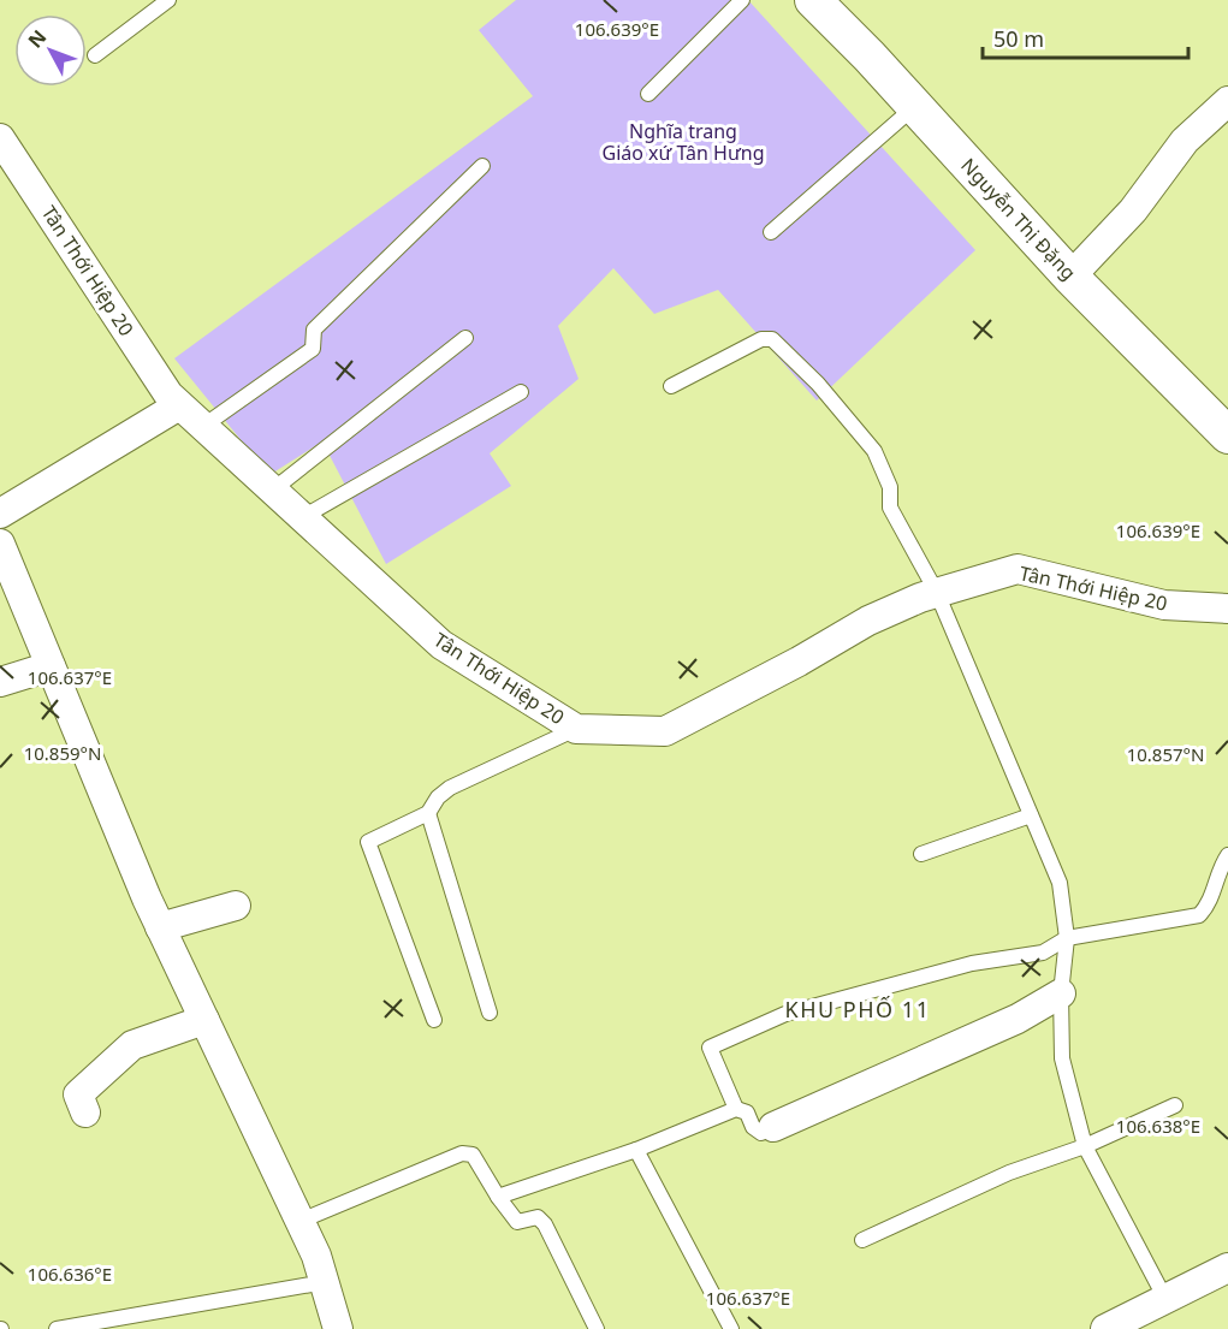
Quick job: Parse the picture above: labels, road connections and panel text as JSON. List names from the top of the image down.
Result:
{
  "streets": {
    "street": ["Nguyễn Thị Đặng", "Tân Thới Hiệp 20"]
  },
  "districts": ["KHU PHỐ 11"],
  "parks": ["Nghĩa trang Giáo xứ Tân Hưng"],
  "scale_bar": "50 m",
  "north": "top left",
  "coordinates": [
    "106.639°E",
    "106.637°E",
    "10.859°N",
    "10.857°N",
    "106.638°E",
    "106.636°E"
  ]
}
